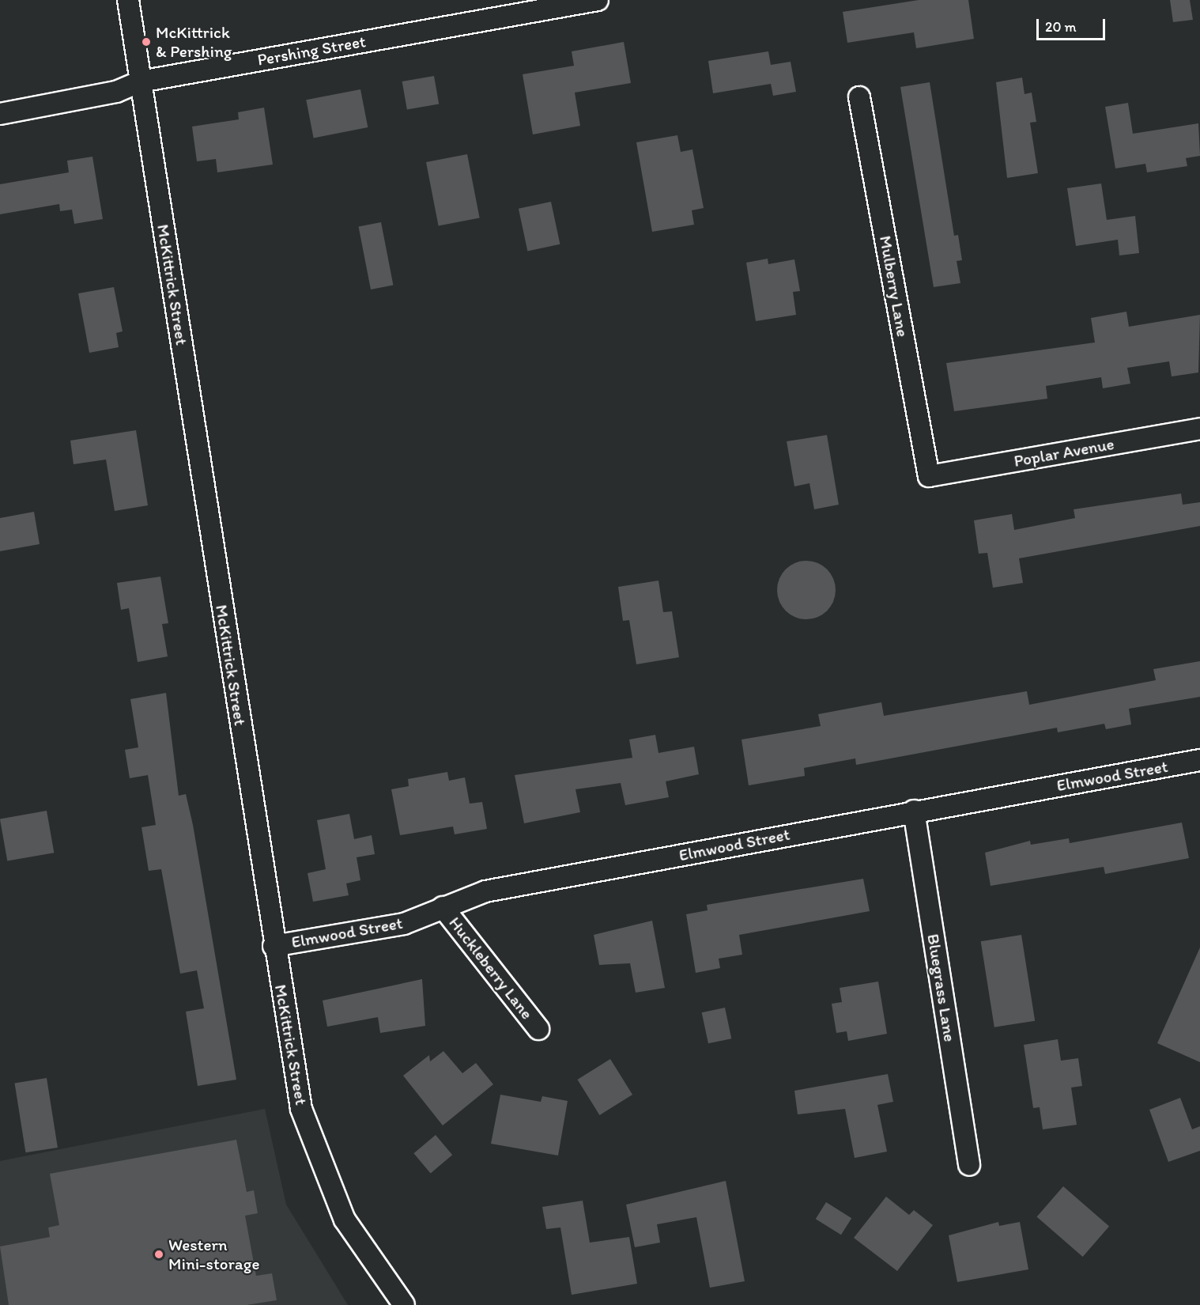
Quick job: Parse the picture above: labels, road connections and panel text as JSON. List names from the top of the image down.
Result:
{
  "streets": {
    "street": [
      "Pershing Street",
      "McKittrick Street",
      "Mulberry Lane",
      "Poplar Avenue",
      "Elmwood Street",
      "Huckleberry Lane",
      "Bluegrass Lane"
    ]
  },
  "crossings": [
    ["Pershing Street", "McKittrick Street"],
    ["McKittrick Street", "Elmwood Street"],
    ["Mulberry Lane", "Poplar Avenue"],
    ["Elmwood Street", "Huckleberry Lane"],
    ["Elmwood Street", "Bluegrass Lane"]
  ],
  "places": ["McKittrick & Pershing", "Western Mini-storage"],
  "scale_bar": "20 m"
}
